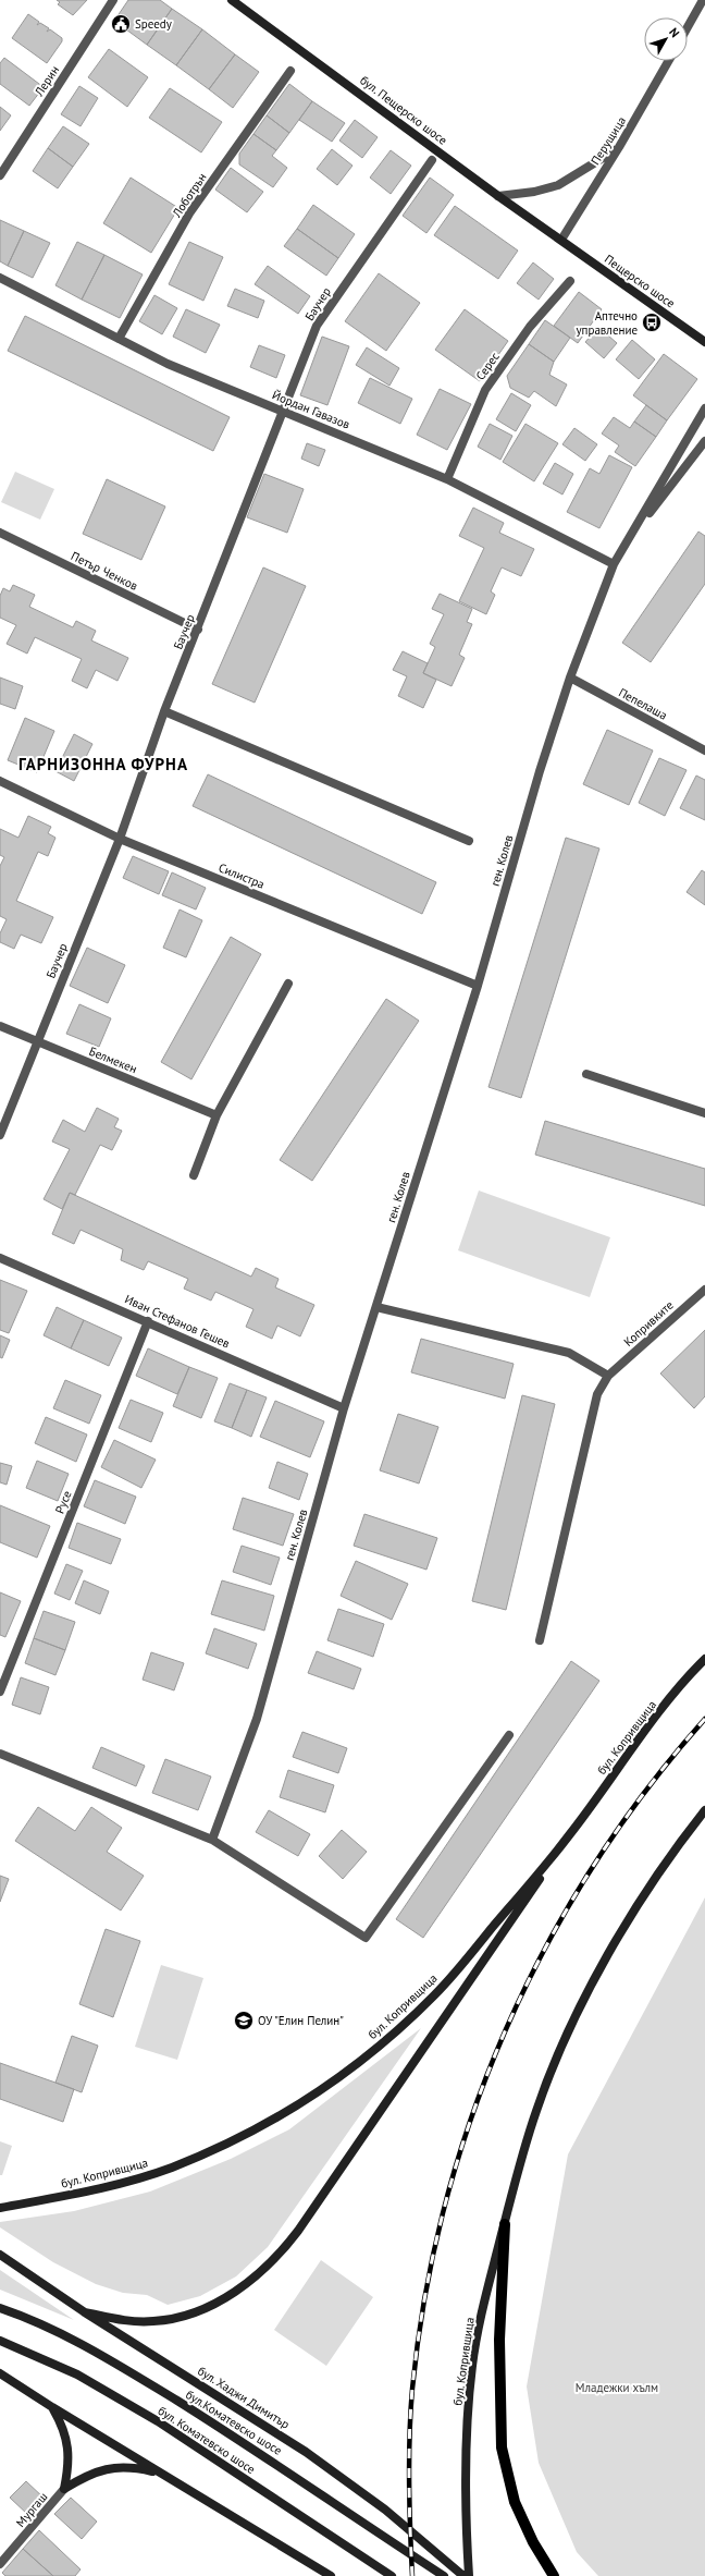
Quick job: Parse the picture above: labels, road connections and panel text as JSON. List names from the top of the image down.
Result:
{
  "streets": {
    "main road": [
      "бул. Пещерско шосе",
      "Пещерско шосе",
      "бул. Копривщица",
      "бул. Хаджи Димитър",
      "бул.Коматевско шосе",
      "бул. Коматевско шосе"
    ],
    "street": [
      "Лерин",
      "Перущица",
      "Лоботрън",
      "Баучер",
      "Серес",
      "Йордан Гавазов",
      "Петър Ченков",
      "Пепелаша",
      "ген. Колев",
      "Силистра",
      "Белмекен",
      "Иван Стефанов Гешев",
      "Копривките",
      "Русе",
      "Мургаш"
    ]
  },
  "crossings": [
    ["бул. Пещерско шосе", "Перущица"],
    ["бул. Пещерско шосе", "Пещерско шосе"],
    ["Перущица", "Пещерско шосе"],
    ["Лоботрън", "Йордан Гавазов"],
    ["Баучер", "Йордан Гавазов"],
    ["Баучер", "Петър Ченков"],
    ["Баучер", "Силистра"],
    ["Баучер", "Белмекен"],
    ["Серес", "Йордан Гавазов"],
    ["Йордан Гавазов", "ген. Колев"],
    ["Пепелаша", "ген. Колев"],
    ["ген. Колев", "Силистра"],
    ["ген. Колев", "Иван Стефанов Гешев"],
    ["Иван Стефанов Гешев", "Русе"]
  ],
  "districts": ["ГАРНИЗОННА ФУРНА"],
  "parks": ["Младежки хълм"],
  "places": {
    "public building": ["Speedy"],
    "bus stop": ["Аптечно управление"],
    "school or university": ["ОУ \"Елин Пелин\""]
  },
  "north": "top right"
}
